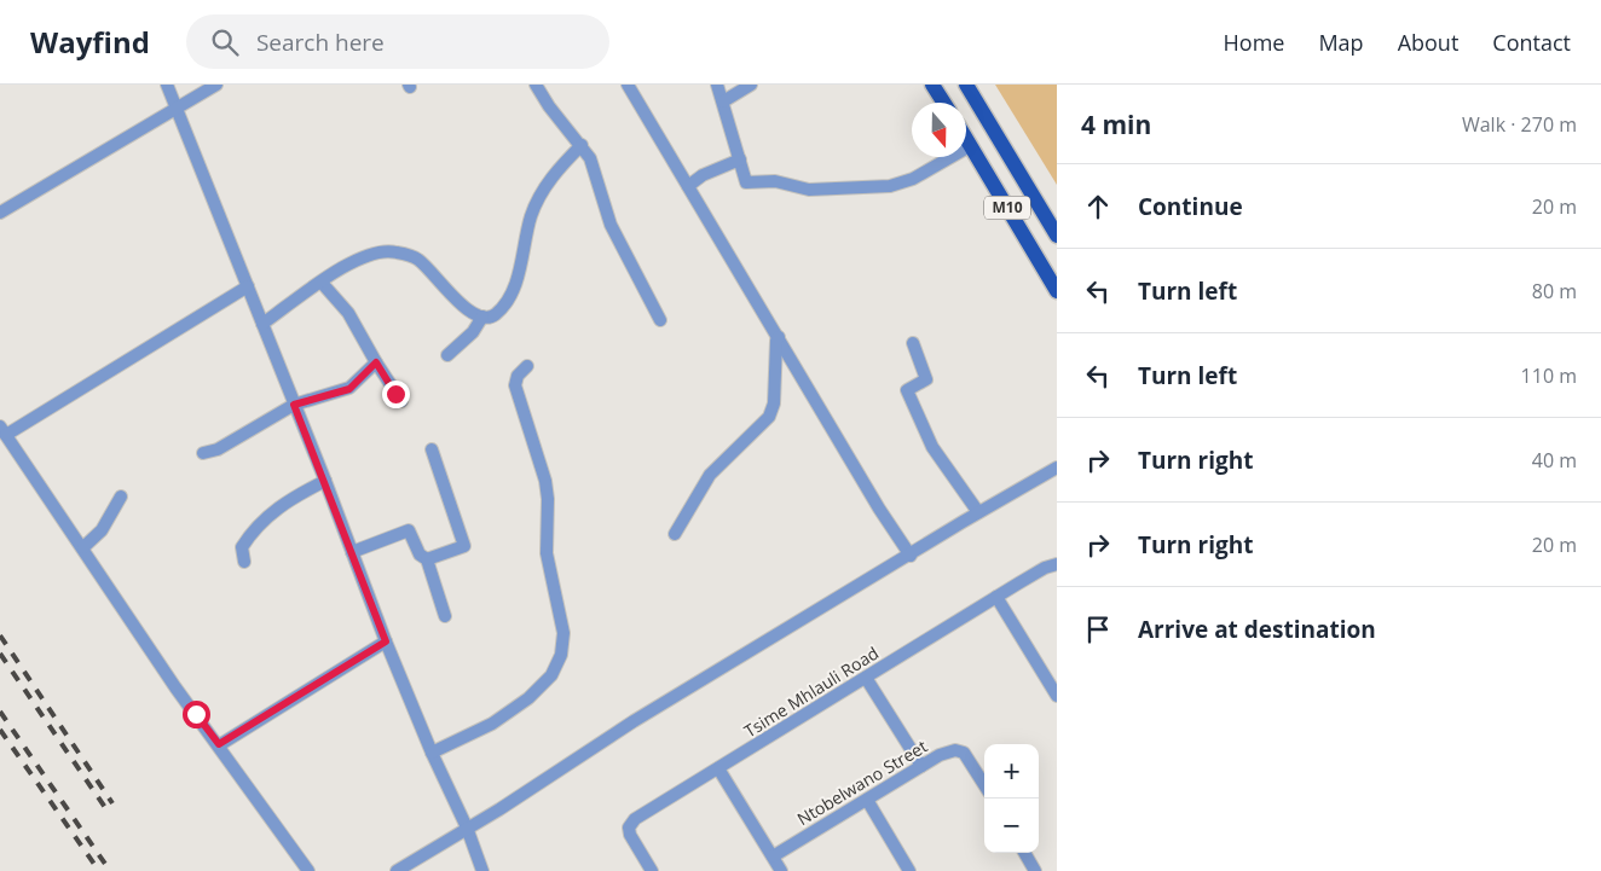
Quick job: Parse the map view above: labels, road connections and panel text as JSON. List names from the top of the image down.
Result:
{
  "streets": {
    "main road": ["M10"],
    "street": ["Tsime Mhlauli Road", "Ntobelwano Street"]
  },
  "north": "bottom",
  "page": {
    "header": "Wayfind",
    "search": "Search here",
    "nav": [
      "Home",
      "Map",
      "About",
      "Contact"
    ],
    "heading": ["4 min", "Walk · 270 m"],
    "list": [
      ["Continue", "20 m"],
      ["Turn left", "80 m"],
      ["Turn left", "110 m"],
      ["Turn right", "40 m"],
      ["Turn right", "20 m"],
      "Arrive at destination"
    ],
    "map_buttons": ["+", "−"]
  }
}
